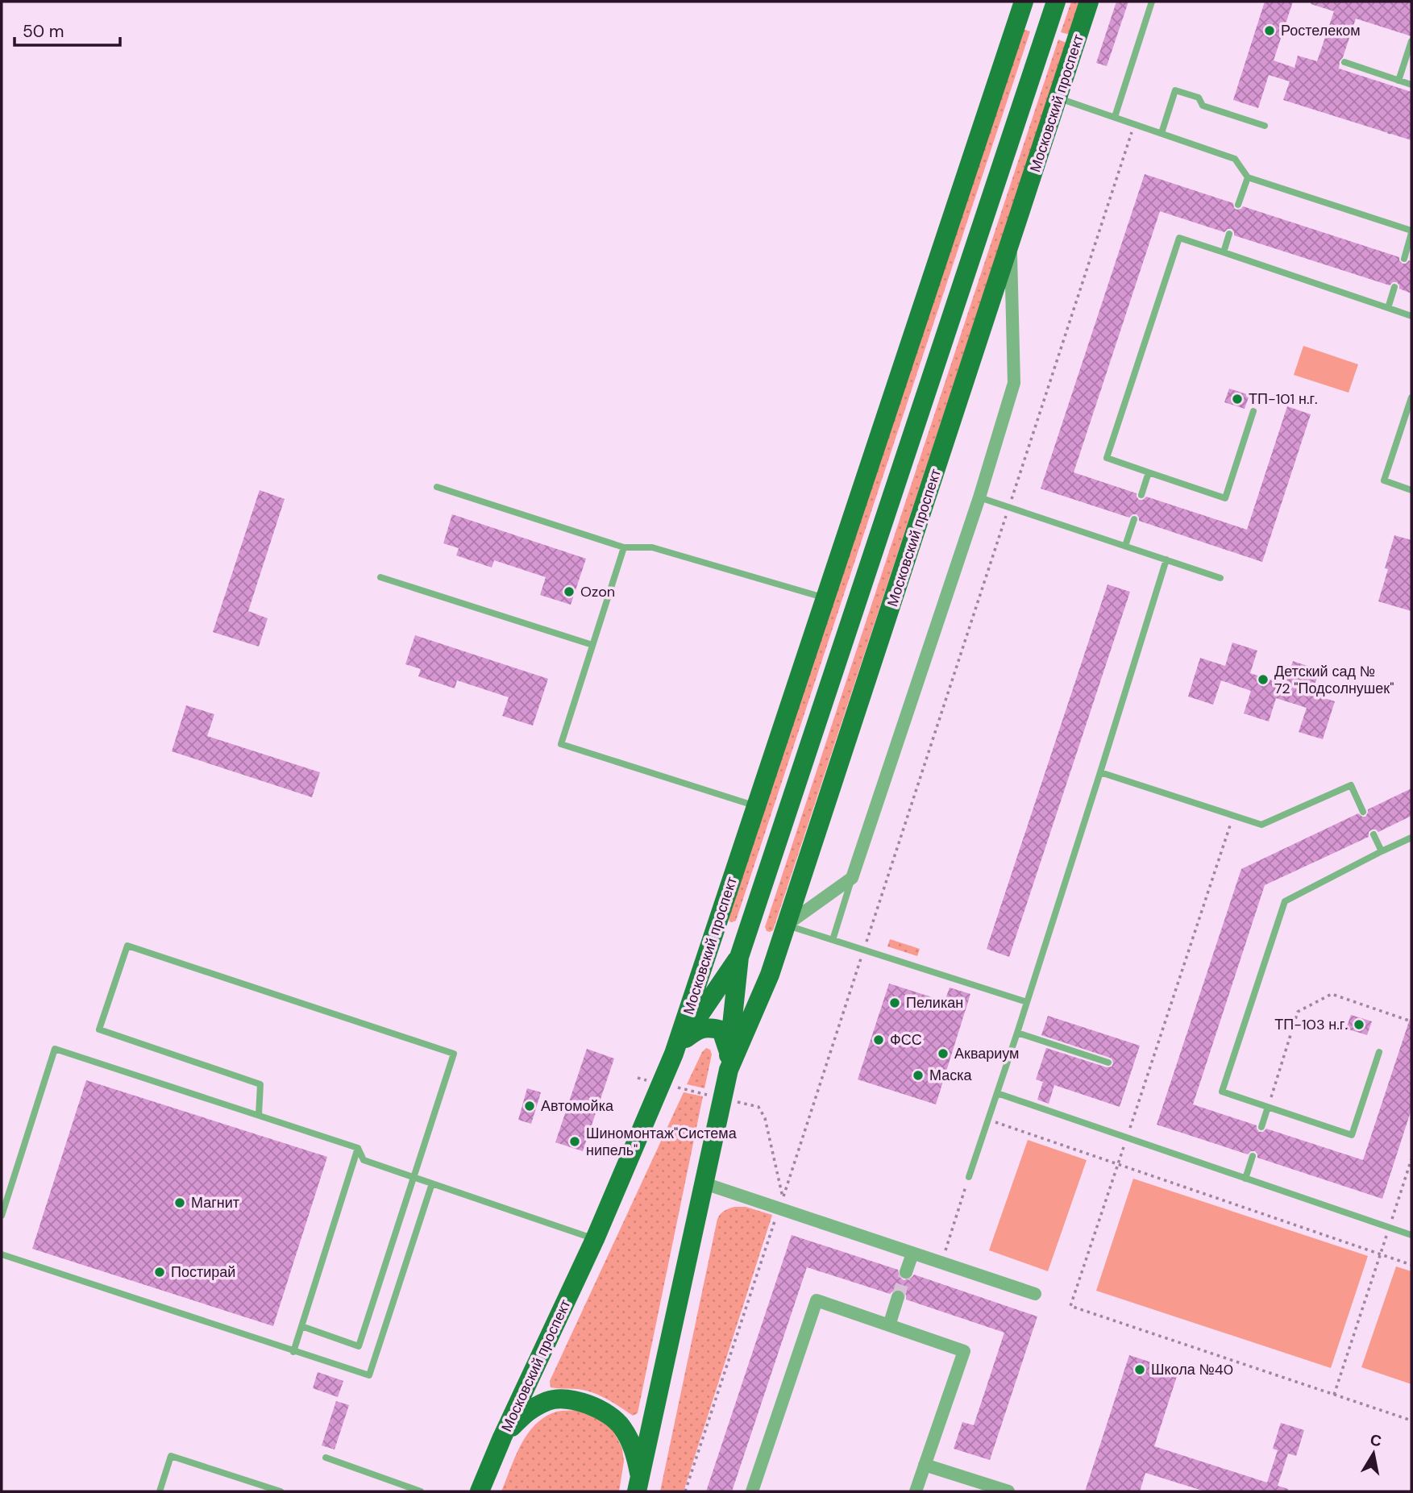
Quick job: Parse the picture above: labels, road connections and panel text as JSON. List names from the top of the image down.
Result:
{
  "streets": {
    "main road": ["Московский проспект"]
  },
  "places": [
    "Ростелеком",
    "ТП-101 н.г.",
    "Ozon",
    "Детский сад № 72 \"Подсолнушек\"",
    "Пеликан",
    "ТП-103 н.г.",
    "ФСС",
    "Аквариум",
    "Маска",
    "Автомойка",
    "Шиномонтаж\"Система нипель\"",
    "Магнит",
    "Постирай",
    "Школа №40"
  ],
  "scale_bar": "50 m",
  "north": "top"
}
